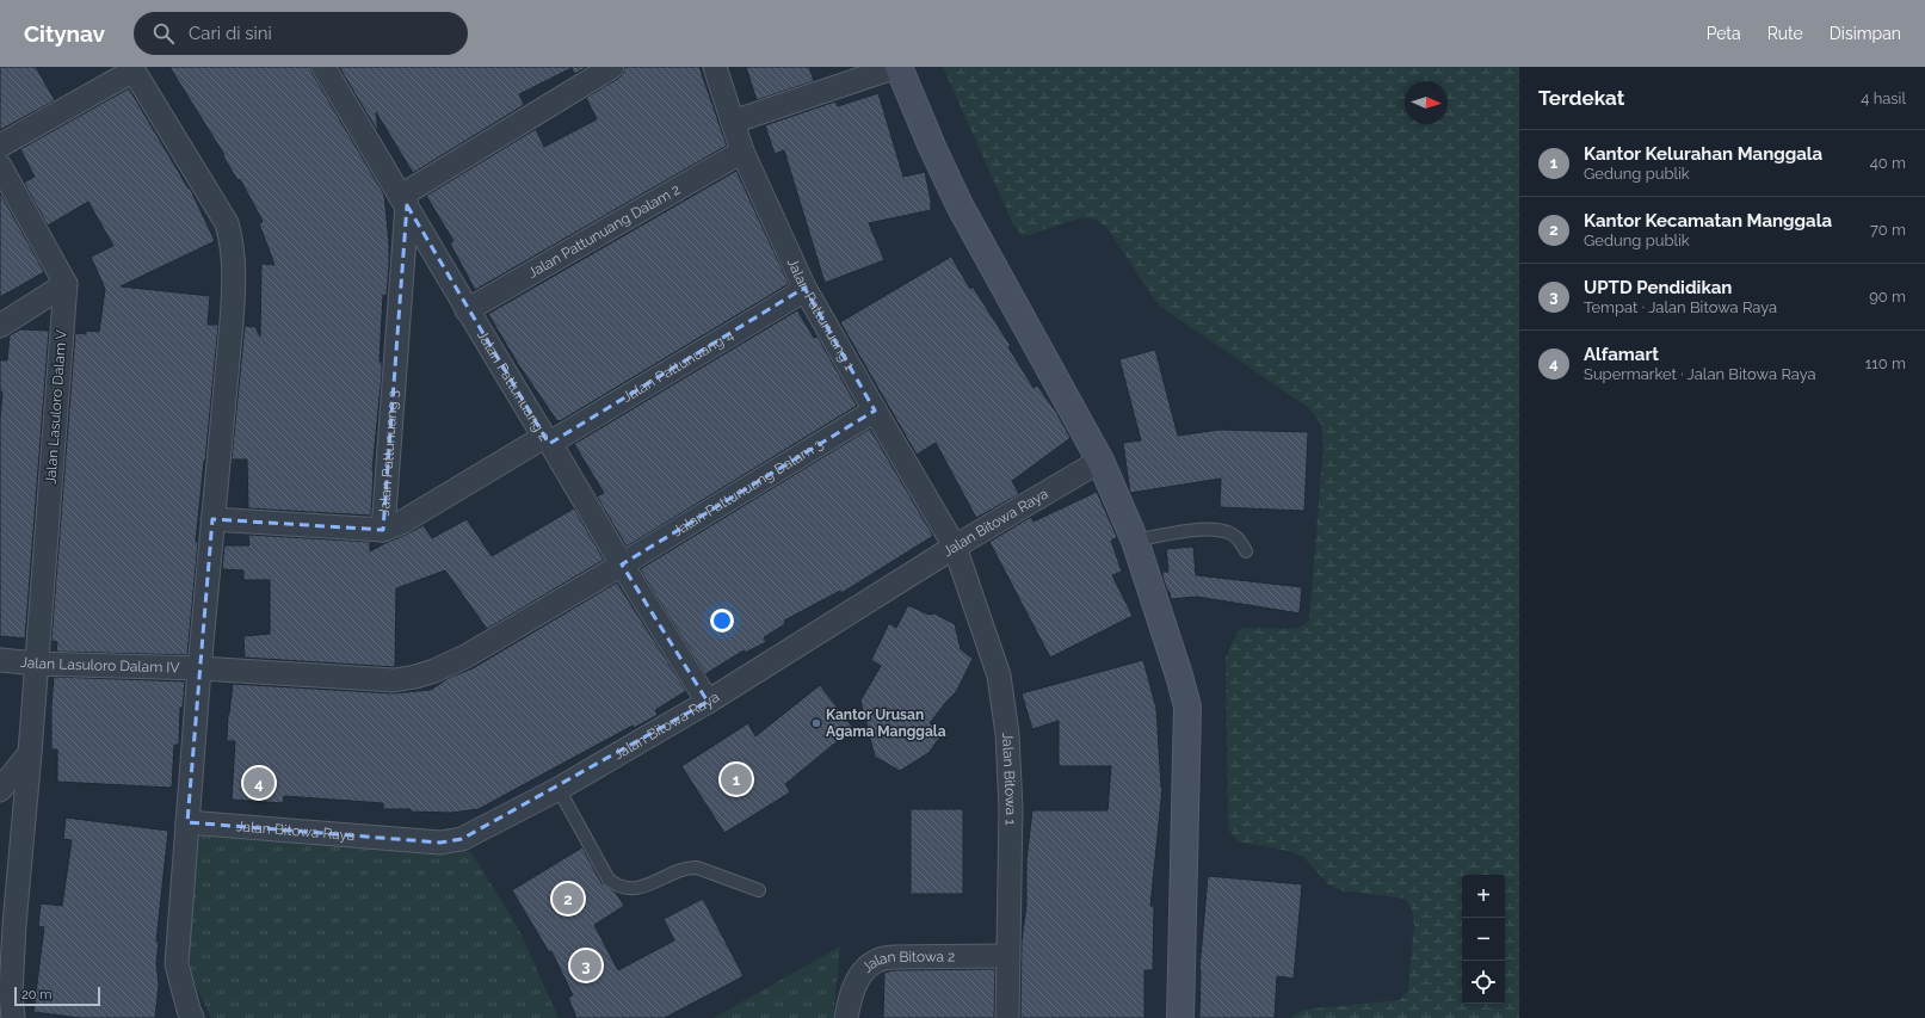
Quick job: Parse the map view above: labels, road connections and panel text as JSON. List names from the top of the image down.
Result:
{
  "streets": {
    "street": [
      "Jalan Pattunuang Dalam 2",
      "Jalan Pattunuang 1",
      "Jalan Pattunuang 4",
      "Jalan Pattunuang 2",
      "Jalan Lasuloro Dalam V",
      "Jalan Pattunuang 3",
      "Jalan Pattunuang Dalam 3",
      "Jalan Bitowa Raya",
      "Jalan Lasuloro Dalam IV",
      "Jalan Bitowa 1",
      "Jalan Bitowa 2"
    ]
  },
  "crossings": [
    ["Jalan Pattunuang Dalam 2", "Jalan Pattunuang 1"],
    ["Jalan Pattunuang Dalam 2", "Jalan Pattunuang 2"],
    ["Jalan Pattunuang 1", "Jalan Pattunuang 4"],
    ["Jalan Pattunuang 1", "Jalan Pattunuang Dalam 3"],
    ["Jalan Pattunuang 1", "Jalan Bitowa Raya"],
    ["Jalan Pattunuang 1", "Jalan Bitowa 1"],
    ["Jalan Pattunuang 4", "Jalan Pattunuang 2"],
    ["Jalan Pattunuang 4", "Jalan Pattunuang 3"],
    ["Jalan Pattunuang 2", "Jalan Pattunuang 3"],
    ["Jalan Pattunuang 2", "Jalan Pattunuang Dalam 3"],
    ["Jalan Pattunuang 2", "Jalan Bitowa Raya"],
    ["Jalan Lasuloro Dalam V", "Jalan Lasuloro Dalam IV"],
    ["Jalan Pattunuang Dalam 3", "Jalan Lasuloro Dalam IV"],
    ["Jalan Bitowa Raya", "Jalan Bitowa 1"],
    ["Jalan Bitowa 1", "Jalan Bitowa 2"]
  ],
  "places": ["Kantor Urusan Agama Manggala"],
  "scale_bar": "20 m",
  "north": "right",
  "page": {
    "header": "Citynav",
    "search": "Cari di sini",
    "nav": ["Peta", "Rute", "Disimpan"],
    "heading": ["Terdekat", "4 hasil"],
    "list": [
      {
        "mark": "1",
        "name": "Kantor Kelurahan Manggala",
        "note": "Gedung publik",
        "value": "40 m"
      },
      {
        "mark": "2",
        "name": "Kantor Kecamatan Manggala",
        "note": "Gedung publik",
        "value": "70 m"
      },
      {
        "mark": "3",
        "name": "UPTD Pendidikan",
        "note": "Tempat · Jalan Bitowa Raya",
        "value": "90 m"
      },
      {
        "mark": "4",
        "name": "Alfamart",
        "note": "Supermarket · Jalan Bitowa Raya",
        "value": "110 m"
      }
    ],
    "pins": [
      "1",
      "4",
      "2",
      "3"
    ],
    "map_buttons": ["+", "−"],
    "scale": "20 m"
  }
}
